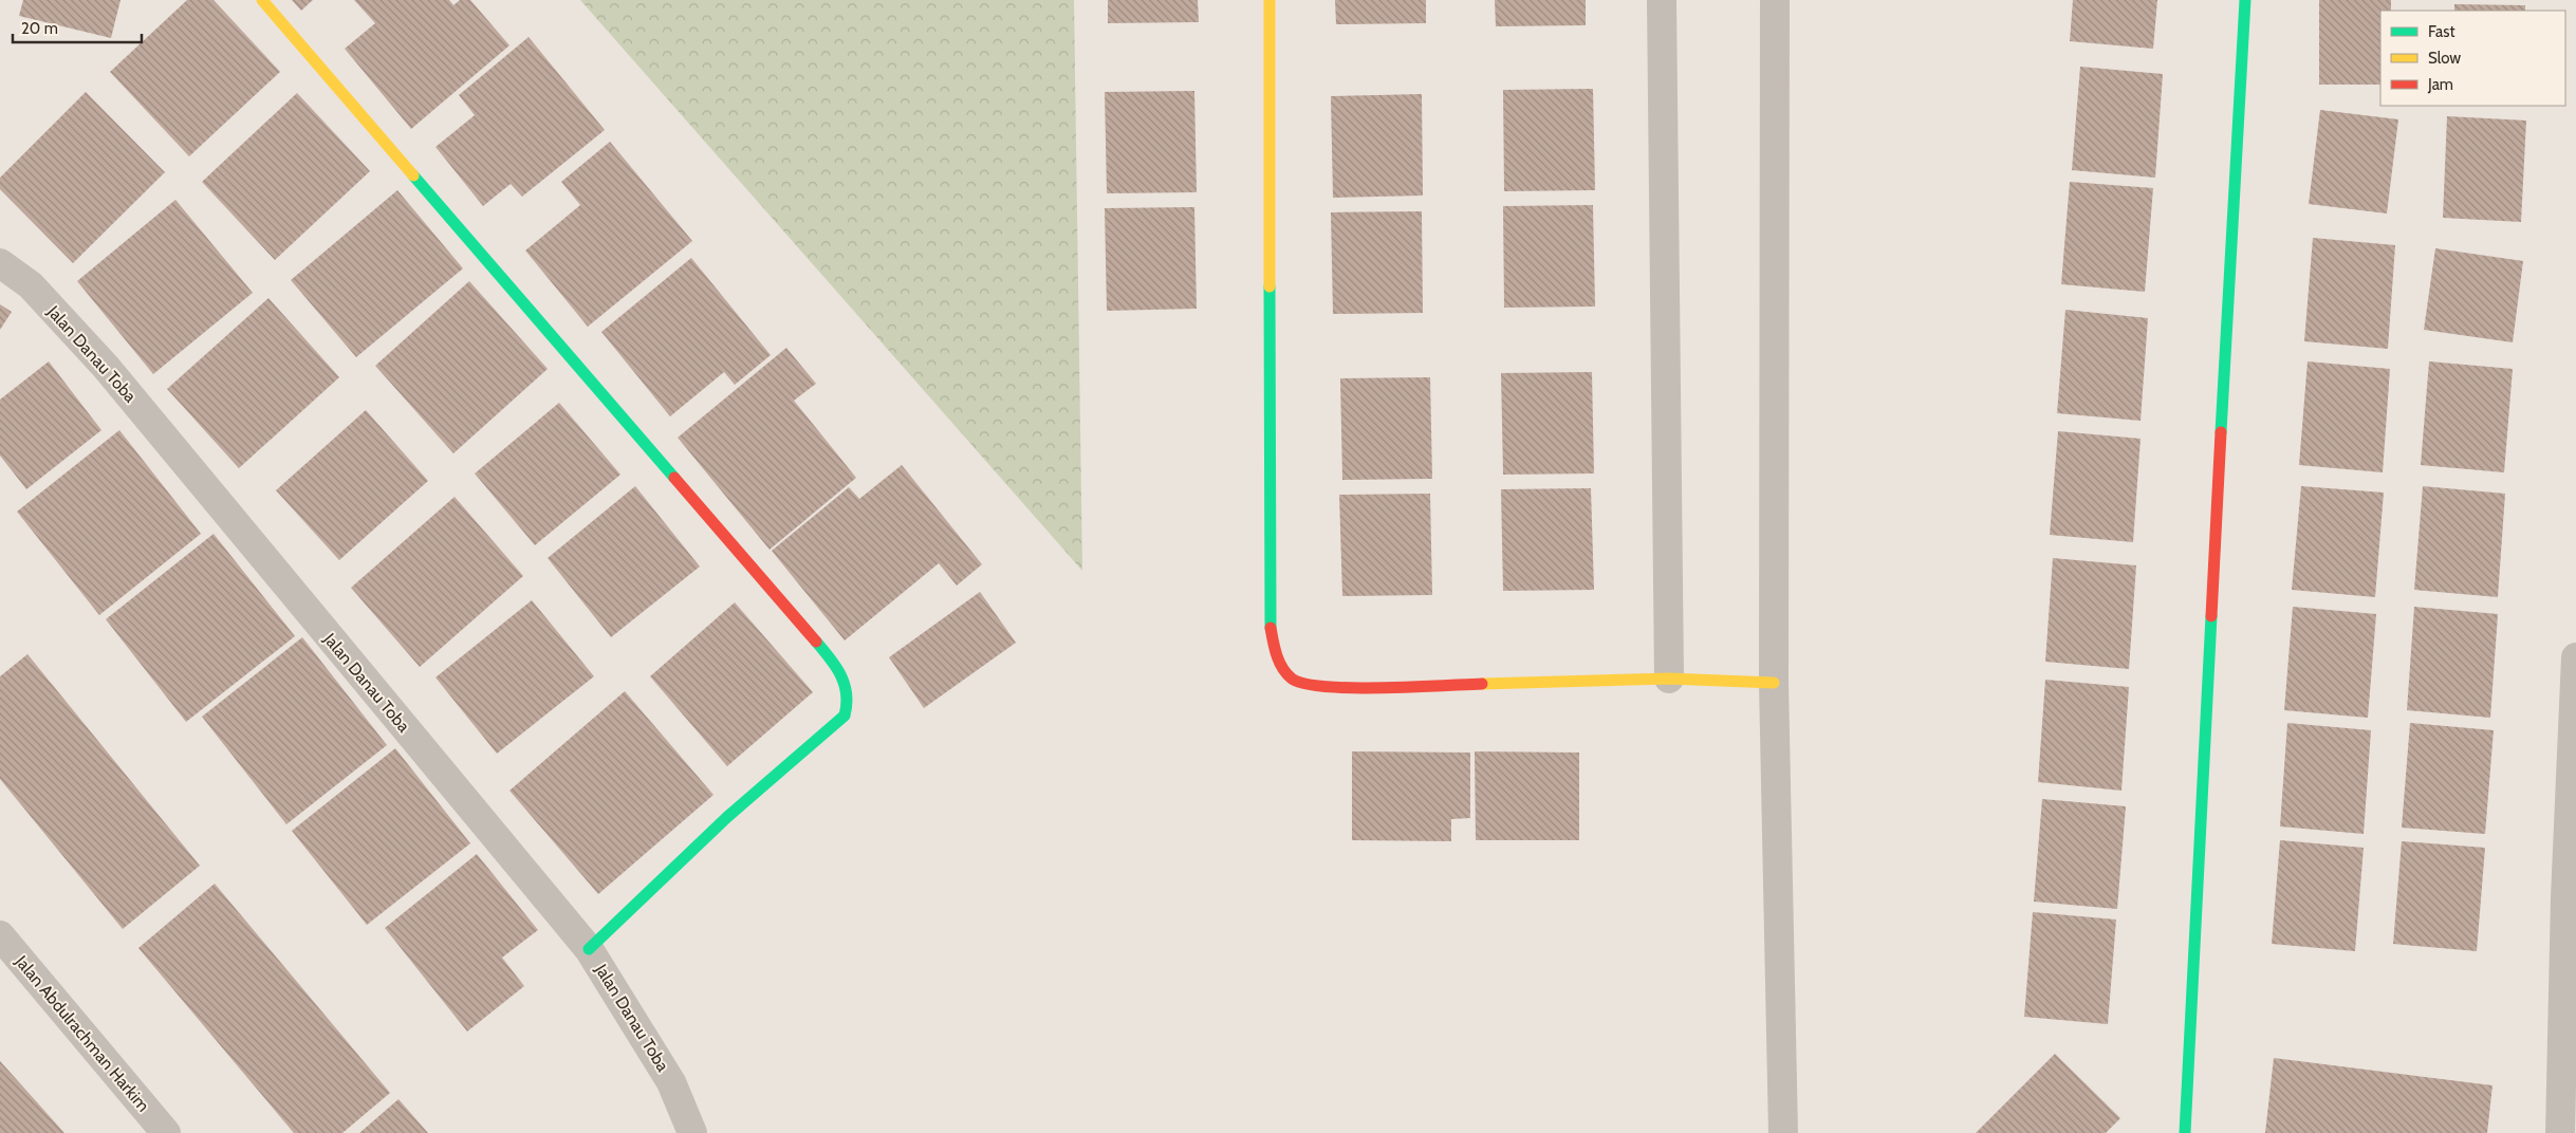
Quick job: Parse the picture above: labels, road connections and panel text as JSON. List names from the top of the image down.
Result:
{
  "streets": {
    "street": ["Jalan Danau Toba", "Jalan Abdulrachman Harkim"]
  },
  "legend": ["Fast", "Slow", "Jam"],
  "scale_bar": "20 m"
}
